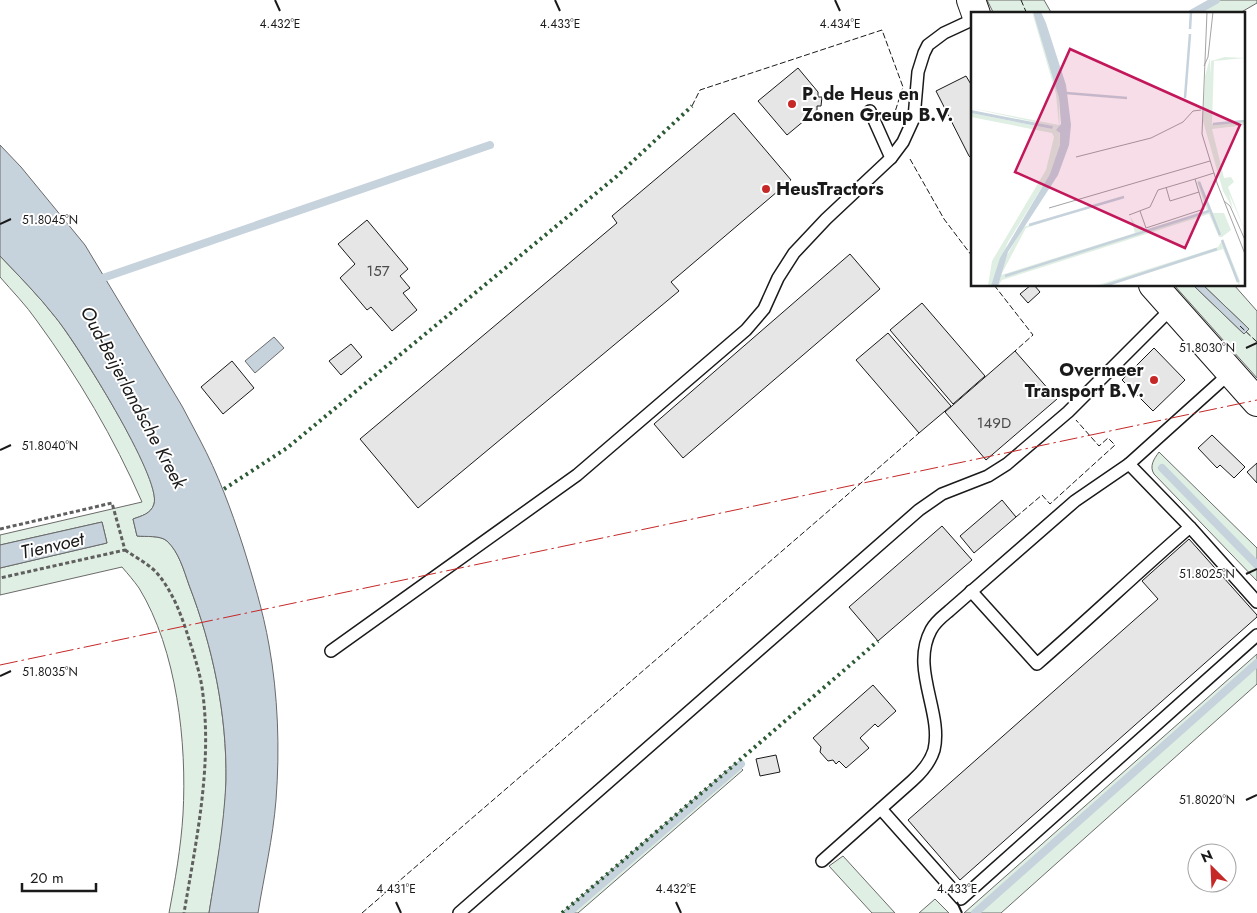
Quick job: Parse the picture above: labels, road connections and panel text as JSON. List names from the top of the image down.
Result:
{
  "water": ["Oud-Beijerlandsche Kreek", "Tienvoet"],
  "places": ["P. de Heus en Zonen Greup B.V.", "HeusTractors", "Overmeer Transport B.V."],
  "house_numbers": ["157", "149D"],
  "scale_bar": "20 m",
  "north": "top left",
  "coordinates": [
    "4.432°E",
    "4.433°E",
    "4.434°E",
    "51.8045°N",
    "51.8030°N",
    "51.8040°N",
    "51.8025°N",
    "51.8035°N",
    "51.8020°N",
    "4.431°E"
  ]
}
